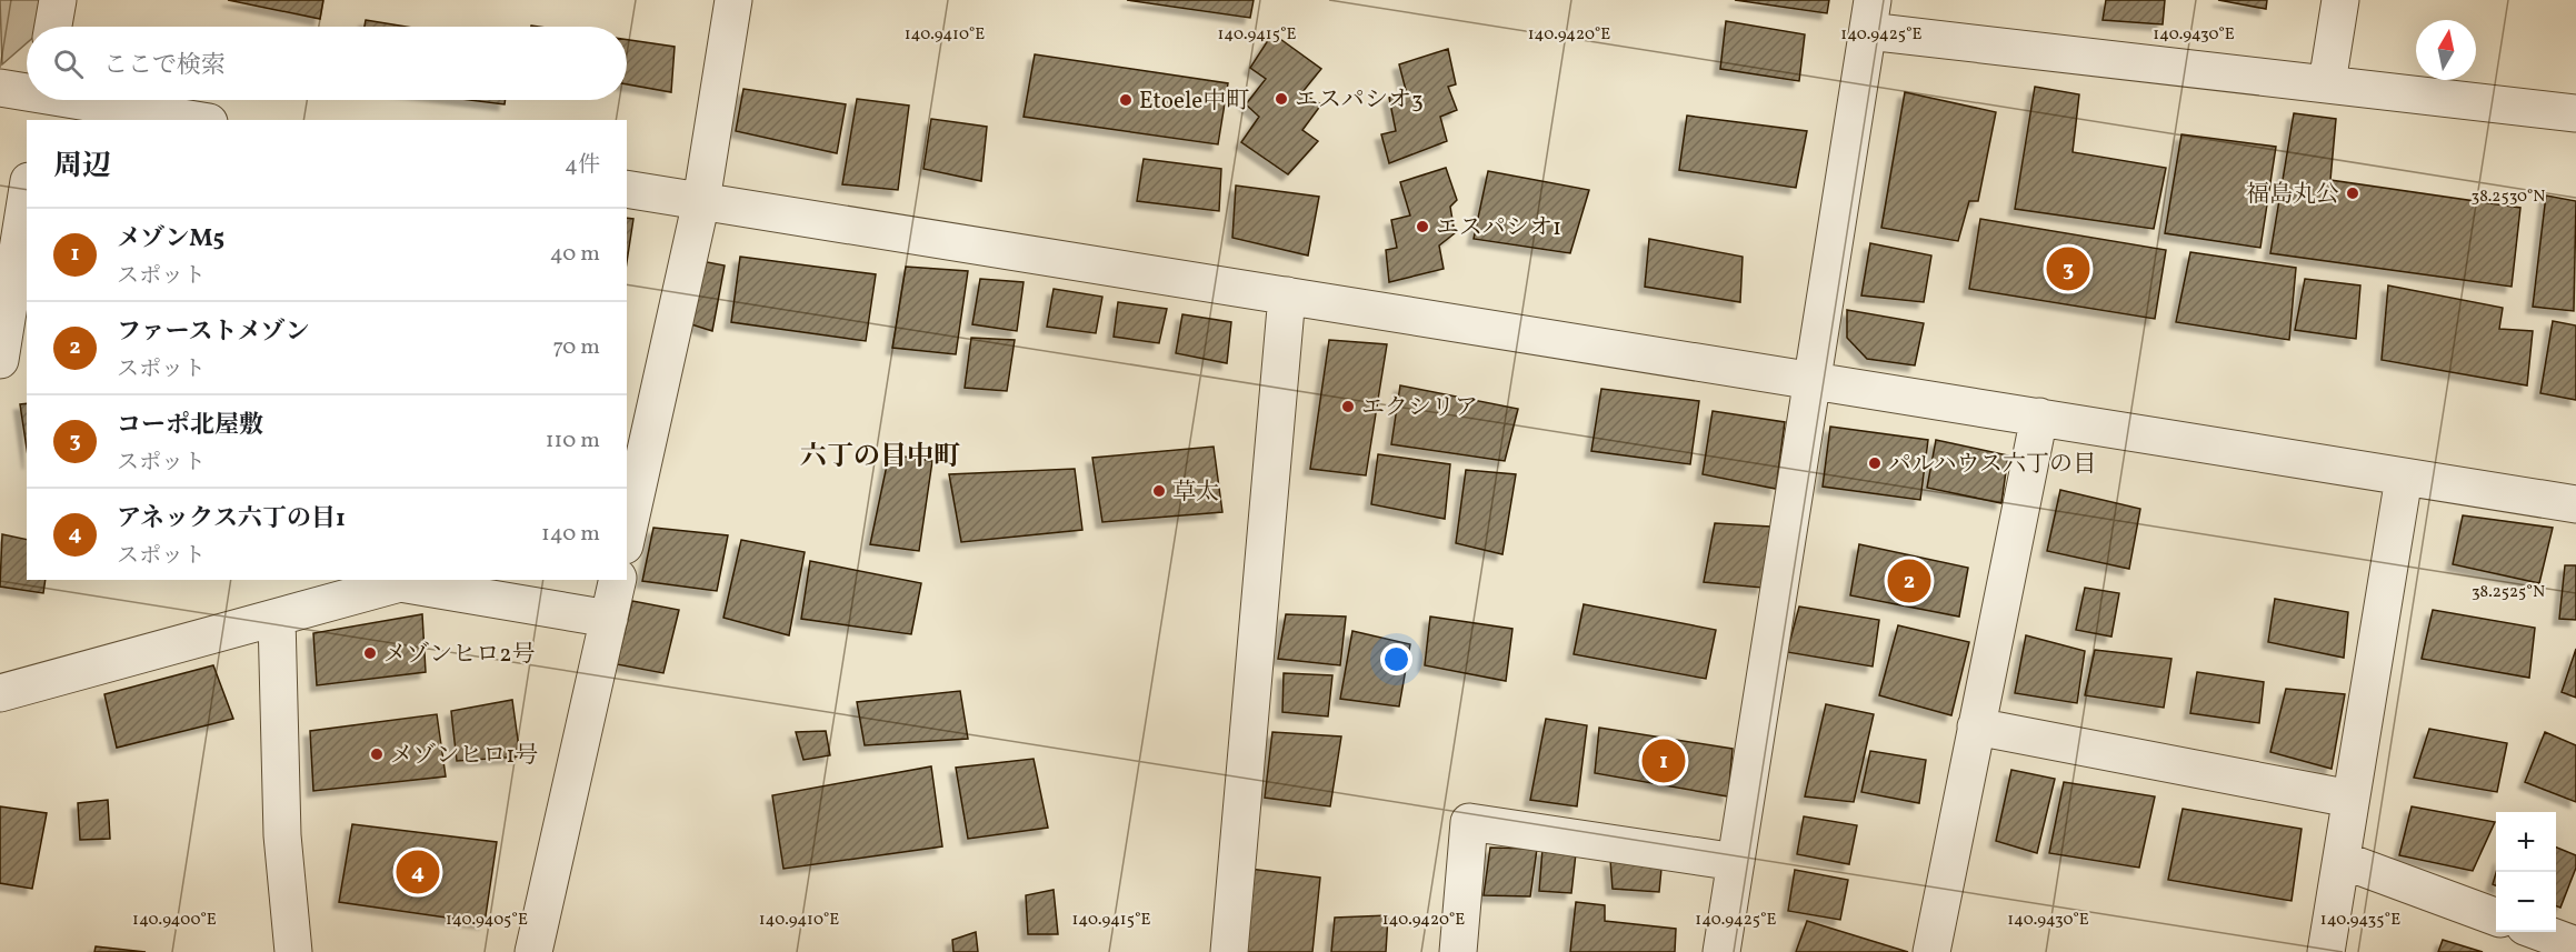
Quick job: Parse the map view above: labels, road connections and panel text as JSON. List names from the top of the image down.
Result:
{
  "districts": ["六丁の目中町"],
  "places": [
    "エスパシオ3",
    "Etoele中町",
    "福島丸公",
    "エスパシオ1",
    "エクシリア",
    "パルハウス六丁の目",
    "草太",
    "メゾンヒロ2号",
    "メゾンヒロ1号"
  ],
  "north": "top",
  "page": {
    "search": "ここで検索",
    "heading": ["周辺", "4件"],
    "list": [
      {
        "mark": "1",
        "name": "メゾンM5",
        "note": "スポット",
        "value": "40 m"
      },
      {
        "mark": "2",
        "name": "ファーストメゾン",
        "note": "スポット",
        "value": "70 m"
      },
      {
        "mark": "3",
        "name": "コーポ北屋敷",
        "note": "スポット",
        "value": "110 m"
      },
      {
        "mark": "4",
        "name": "アネックス六丁の目1",
        "note": "スポット",
        "value": "140 m"
      }
    ],
    "pins": [
      "3",
      "2",
      "1",
      "4"
    ],
    "map_buttons": ["+", "−"]
  },
  "coordinates": [
    "140.9410°E",
    "140.9415°E",
    "140.9420°E",
    "140.9425°E",
    "140.9430°E",
    "38.2530°N",
    "38.2525°N",
    "140.9400°E",
    "140.9405°E",
    "140.9435°E"
  ]
}
